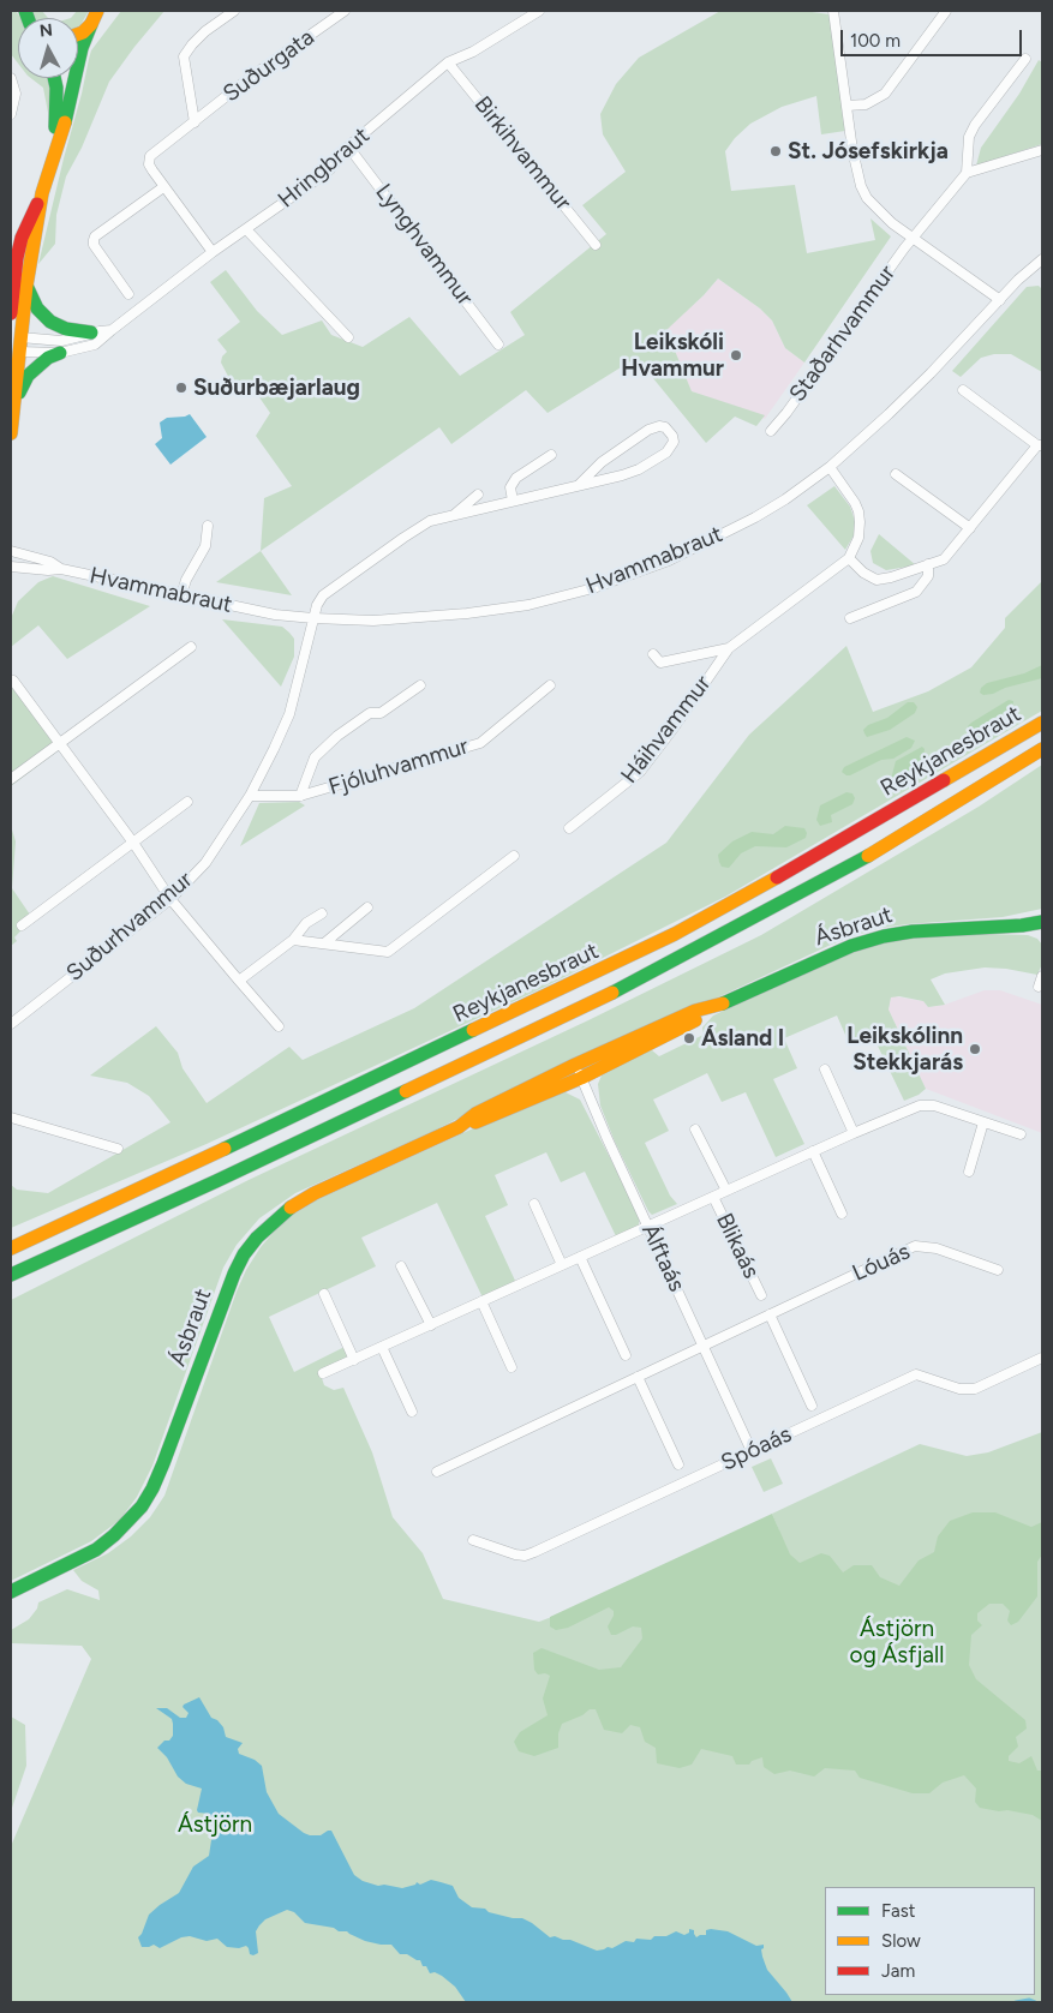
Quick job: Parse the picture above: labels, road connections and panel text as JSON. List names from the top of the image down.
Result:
{
  "streets": {
    "main road": ["Reykjanesbraut", "Ásbraut"],
    "street": [
      "Suðurgata",
      "Birkihvammur",
      "Hringbraut",
      "Lynghvammur",
      "Staðarhvammur",
      "Hvammabraut",
      "Háihvammur",
      "Fjóluhvammur",
      "Suðurhvammur",
      "Blikaás",
      "Álftaás",
      "Lóuás",
      "Spóaás"
    ]
  },
  "crossings": [
    ["Suðurgata", "Hringbraut"],
    ["Birkihvammur", "Hringbraut"],
    ["Hringbraut", "Lynghvammur"],
    ["Hvammabraut", "Suðurhvammur"],
    ["Fjóluhvammur", "Suðurhvammur"],
    ["Ásbraut", "Álftaás"],
    ["Blikaás", "Álftaás"],
    ["Álftaás", "Lóuás"],
    ["Álftaás", "Spóaás"]
  ],
  "parks": ["Ástjörn og Ásfjall", "Ástjörn"],
  "places": [
    "St. Jósefskirkja",
    "Leikskóli Hvammur",
    "Suðurbæjarlaug",
    "Ásland I",
    "Leikskólinn Stekkjarás"
  ],
  "legend": ["Fast", "Slow", "Jam"],
  "scale_bar": "100 m",
  "north": "top"
}
